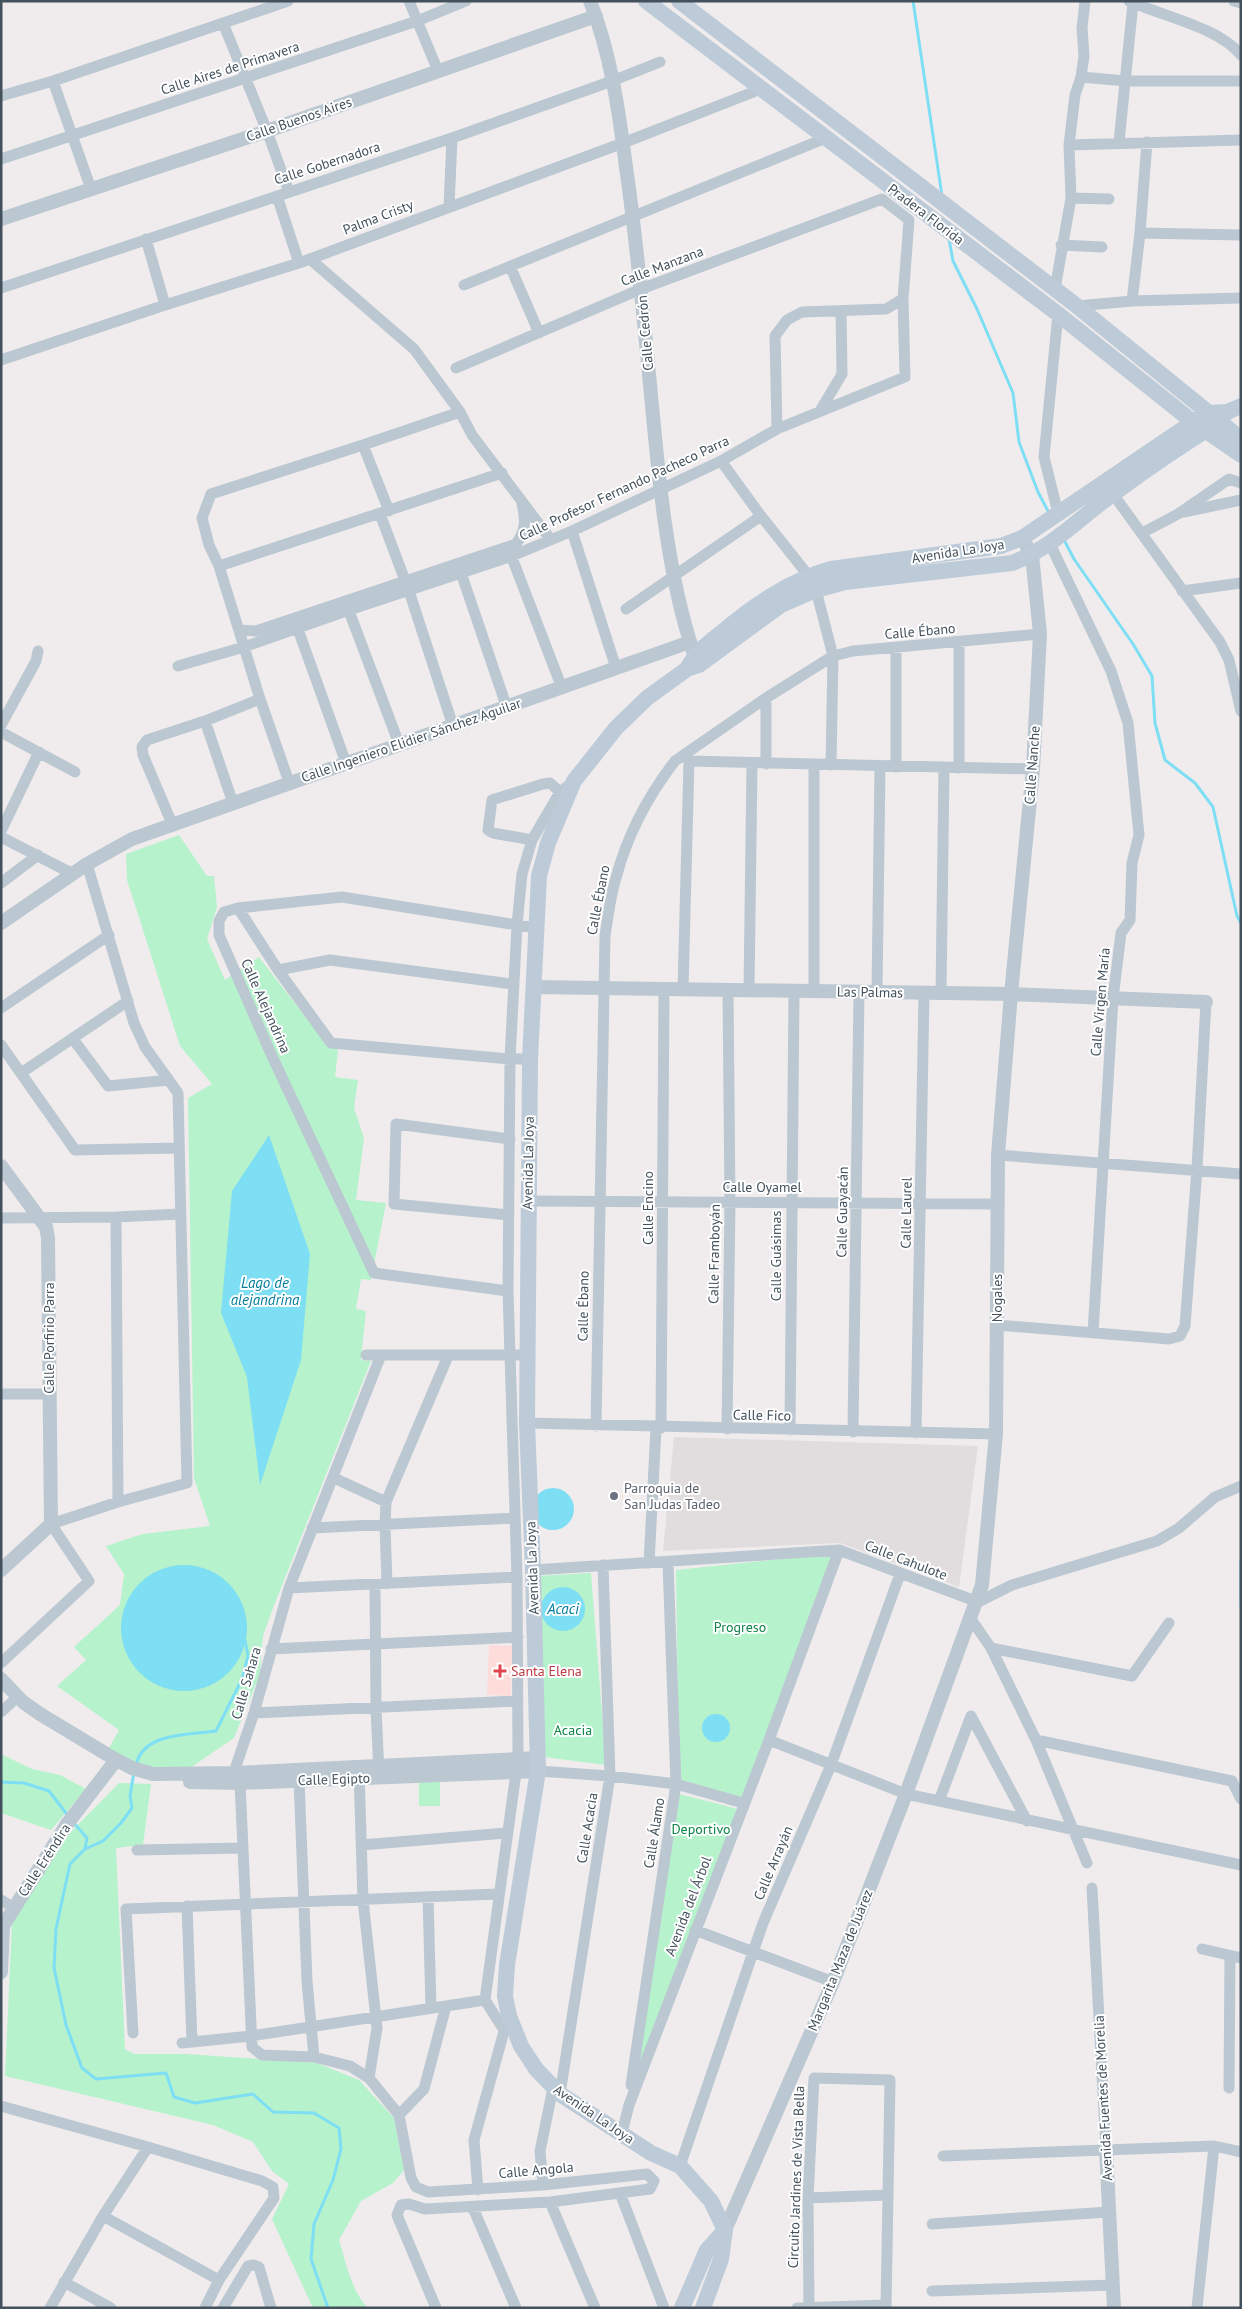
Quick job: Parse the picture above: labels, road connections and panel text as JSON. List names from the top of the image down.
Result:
{
  "streets": {
    "main road": ["Pradera Florida", "Avenida La Joya", "Margarita Maza de Juárez"],
    "street": [
      "Calle Aires de Primavera",
      "Calle Buenos Aires",
      "Calle Gobernadora",
      "Palma Cristy",
      "Calle Manzana",
      "Calle Cedrón",
      "Calle Profesor Fernando Pacheco Parra",
      "Calle Ébano",
      "Calle Ingeniero Elidier Sánchez Aguilar",
      "Calle Nanche",
      "Las Palmas",
      "Calle Virgen María",
      "Calle Alejandrina",
      "Calle Oyamel",
      "Calle Encino",
      "Calle Guayacán",
      "Calle Laurel",
      "Calle Framboyán",
      "Calle Guásimas",
      "Nogales",
      "Calle Porfirio Parra",
      "Calle Fico",
      "Calle Cahulote",
      "Calle Sahara",
      "Calle Egipto",
      "Calle Acacia",
      "Calle Álamo",
      "Calle Eréndira",
      "Calle Arrayán",
      "Avenida del Árbol",
      "Avenida Fuentes de Morelia",
      "Calle Angola",
      "Circuito Jardines de Vista Bella"
    ]
  },
  "crossings": [
    ["Calle Buenos Aires", "Calle Cedrón"],
    ["Calle Gobernadora", "Calle Cedrón"],
    ["Pradera Florida", "Palma Cristy"],
    ["Pradera Florida", "Avenida La Joya"],
    ["Palma Cristy", "Calle Cedrón"],
    ["Calle Manzana", "Calle Cedrón"],
    ["Calle Manzana", "Calle Profesor Fernando Pacheco Parra"],
    ["Calle Cedrón", "Calle Profesor Fernando Pacheco Parra"],
    ["Calle Cedrón", "Avenida La Joya"],
    ["Calle Cedrón", "Calle Ingeniero Elidier Sánchez Aguilar"],
    ["Avenida La Joya", "Calle Ingeniero Elidier Sánchez Aguilar"],
    ["Avenida La Joya", "Calle Nanche"],
    ["Avenida La Joya", "Las Palmas"],
    ["Avenida La Joya", "Calle Virgen María"],
    ["Avenida La Joya", "Calle Alejandrina"],
    ["Avenida La Joya", "Calle Oyamel"],
    ["Avenida La Joya", "Calle Fico"],
    ["Avenida La Joya", "Calle Cahulote"],
    ["Avenida La Joya", "Calle Egipto"],
    ["Avenida La Joya", "Calle Acacia"],
    ["Avenida La Joya", "Calle Arrayán"],
    ["Avenida La Joya", "Avenida del Árbol"],
    ["Avenida La Joya", "Margarita Maza de Juárez"],
    ["Calle Ébano", "Calle Nanche"],
    ["Calle Ébano", "Las Palmas"],
    ["Calle Ébano", "Calle Oyamel"],
    ["Calle Ébano", "Calle Fico"],
    ["Calle Nanche", "Las Palmas"],
    ["Calle Nanche", "Nogales"],
    ["Las Palmas", "Calle Virgen María"],
    ["Las Palmas", "Calle Encino"],
    ["Las Palmas", "Calle Guayacán"],
    ["Las Palmas", "Calle Laurel"],
    ["Las Palmas", "Calle Framboyán"],
    ["Las Palmas", "Calle Guásimas"],
    ["Las Palmas", "Nogales"],
    ["Calle Oyamel", "Calle Encino"],
    ["Calle Oyamel", "Calle Guayacán"],
    ["Calle Oyamel", "Calle Laurel"],
    ["Calle Oyamel", "Calle Framboyán"],
    ["Calle Oyamel", "Calle Guásimas"],
    ["Calle Oyamel", "Nogales"],
    ["Calle Encino", "Calle Fico"],
    ["Calle Encino", "Calle Cahulote"],
    ["Calle Guayacán", "Calle Fico"],
    ["Calle Laurel", "Calle Fico"],
    ["Calle Framboyán", "Calle Fico"],
    ["Calle Guásimas", "Calle Fico"],
    ["Nogales", "Calle Fico"],
    ["Nogales", "Calle Cahulote"],
    ["Nogales", "Margarita Maza de Juárez"],
    ["Calle Cahulote", "Calle Acacia"],
    ["Calle Cahulote", "Calle Álamo"],
    ["Calle Cahulote", "Calle Arrayán"],
    ["Calle Cahulote", "Avenida del Árbol"],
    ["Calle Cahulote", "Margarita Maza de Juárez"],
    ["Calle Sahara", "Calle Egipto"],
    ["Calle Sahara", "Calle Angola"],
    ["Calle Egipto", "Calle Eréndira"],
    ["Calle Acacia", "Calle Angola"],
    ["Calle Álamo", "Avenida del Árbol"]
  ],
  "water": ["Lago de alejandrina", "Acaci"],
  "parks": ["Progreso", "Acacia", "Deportivo"],
  "places": {
    "other": ["Parroquia de San Judas Tadeo"],
    "health": ["Santa Elena"]
  }
}
